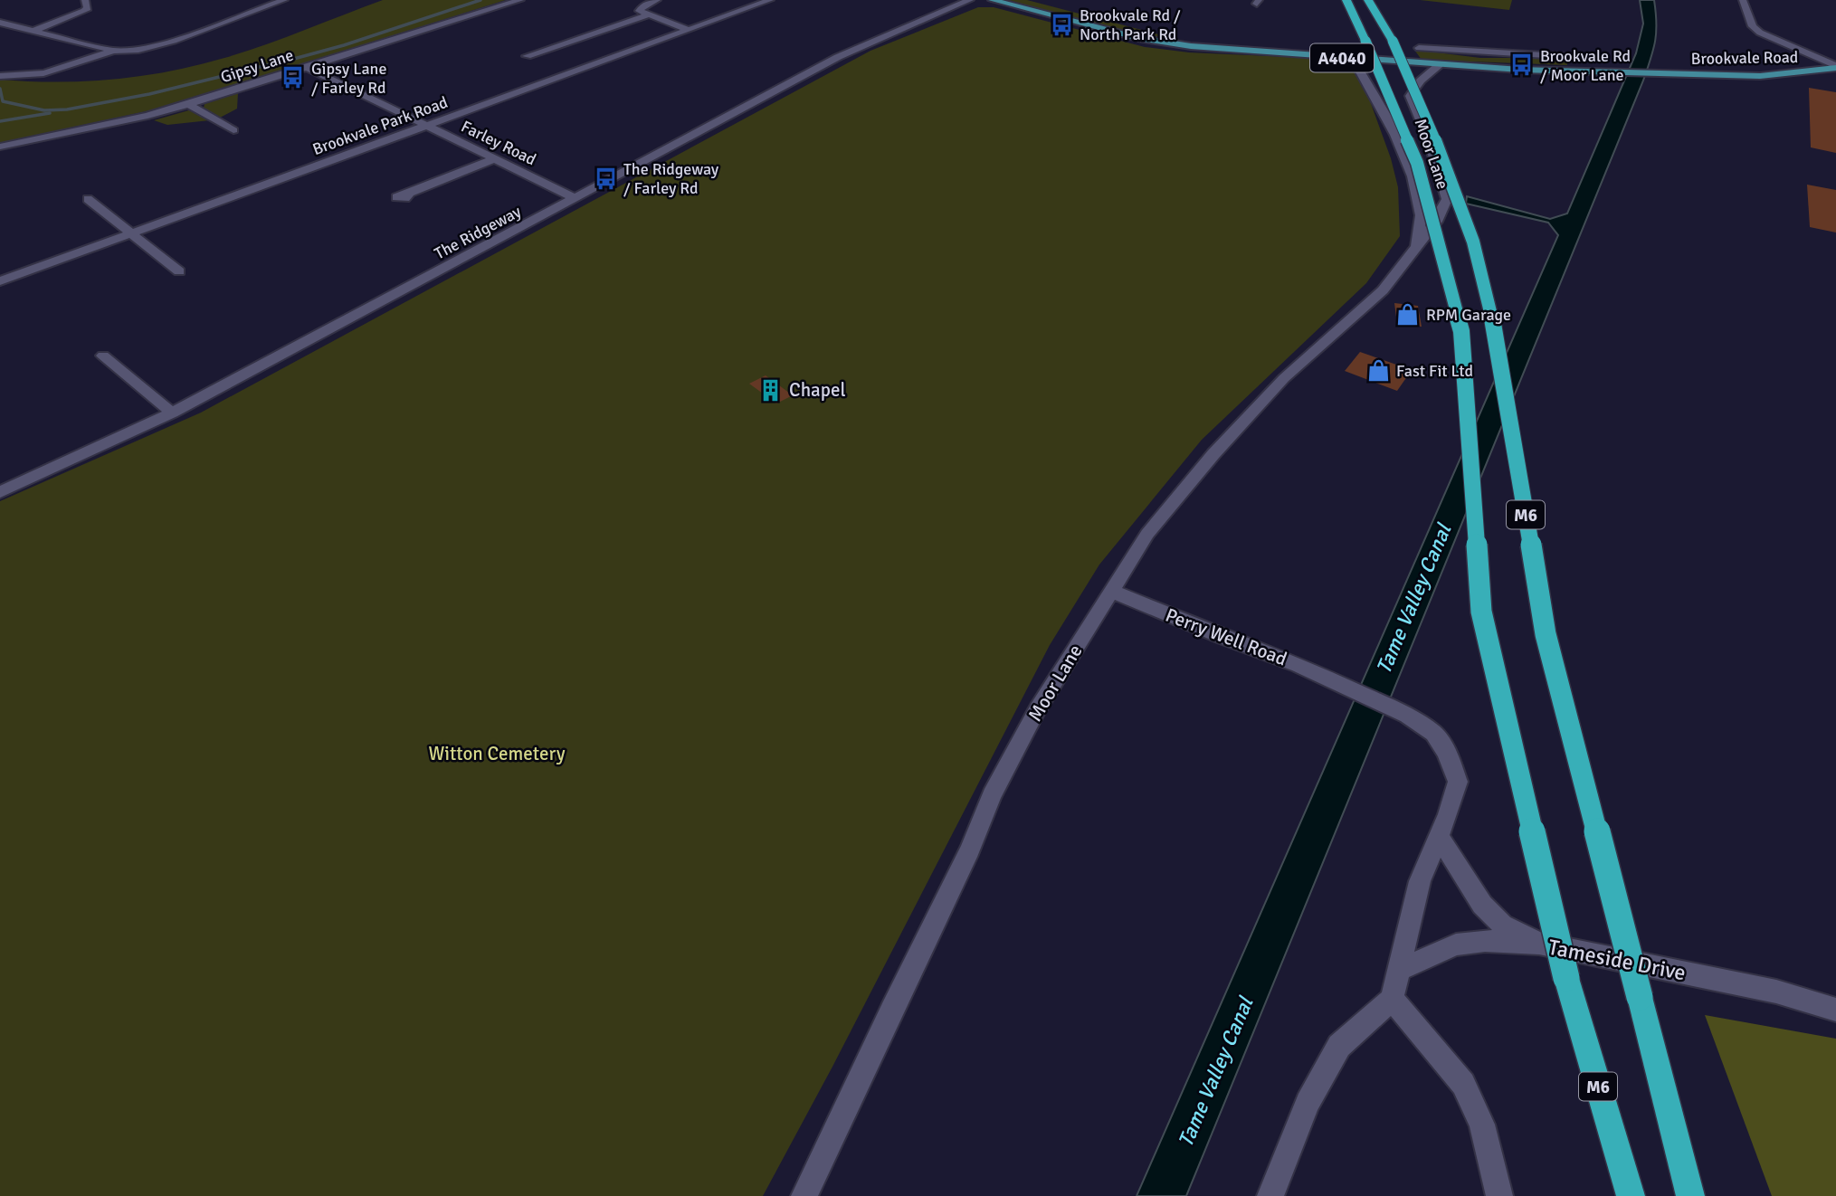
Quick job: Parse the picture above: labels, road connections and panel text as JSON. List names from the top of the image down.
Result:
{
  "streets": {
    "highway": ["M6"],
    "main road": ["A4040", "Brookvale Road"],
    "street": [
      "Gipsy Lane",
      "Brookvale Park Road",
      "Farley Road",
      "Moor Lane",
      "The Ridgeway",
      "Perry Well Road",
      "Tameside Drive"
    ]
  },
  "crossings": [
    ["A4040", "Brookvale Road"],
    ["A4040", "Moor Lane"],
    ["Brookvale Road", "Moor Lane"],
    ["Gipsy Lane", "Farley Road"],
    ["Brookvale Park Road", "Farley Road"],
    ["Farley Road", "The Ridgeway"],
    ["Moor Lane", "Perry Well Road"]
  ],
  "water": ["Tame Valley Canal"],
  "parks": ["Witton Cemetery"],
  "places": {
    "bus stop": [
      "Brookvale Rd / North Park Rd",
      "Brookvale Rd / Moor Lane",
      "Gipsy Lane / Farley Rd",
      "The Ridgeway / Farley Rd"
    ],
    "shop": ["RPM Garage", "Fast Fit Ltd"],
    "building": ["Chapel"]
  }
}
